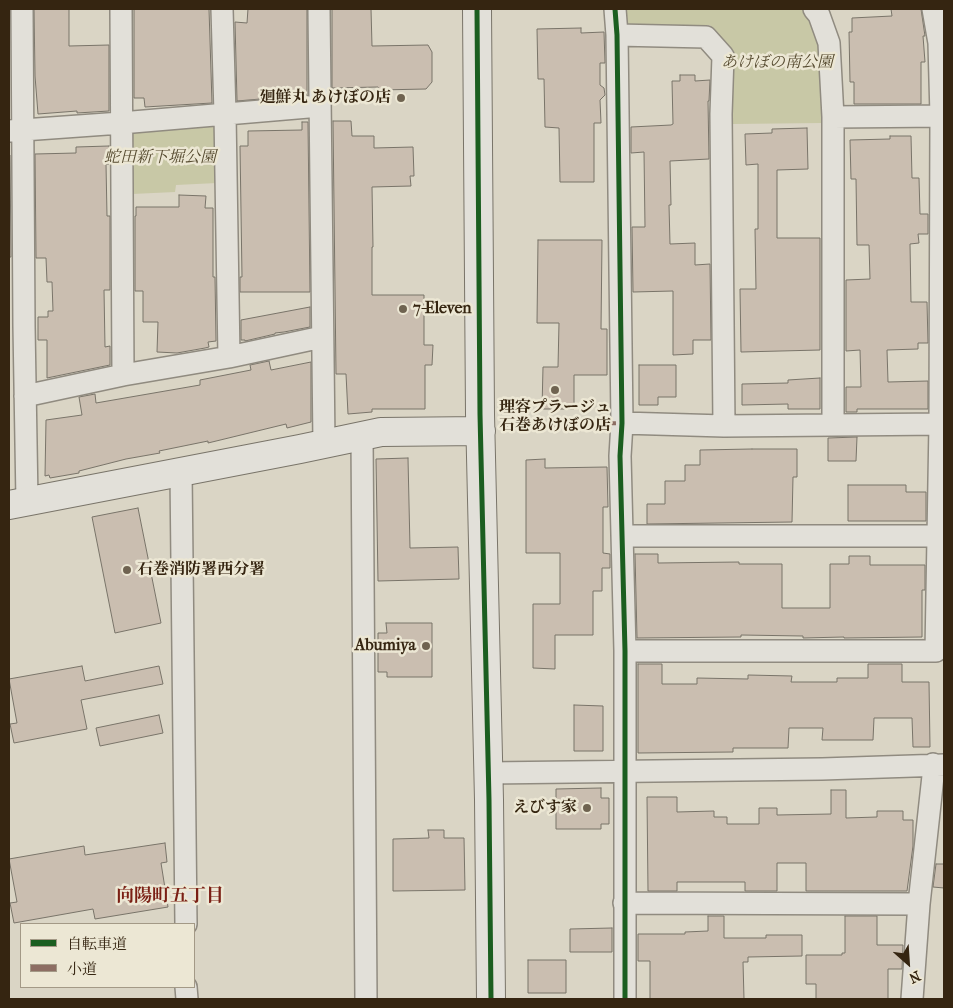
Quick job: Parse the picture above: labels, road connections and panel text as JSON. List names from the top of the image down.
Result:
{
  "districts": ["向陽町五丁目"],
  "parks": ["あけぼの南公園", "蛇田新下堀公園"],
  "places": [
    "廻鮮丸 あけぼの店",
    "7-Eleven",
    "理容プラージュ 石巻あけぼの店",
    "石巻消防署西分署",
    "Abumiya",
    "えびす家"
  ],
  "legend": ["自転車道", "小道"],
  "north": "bottom right"
}
